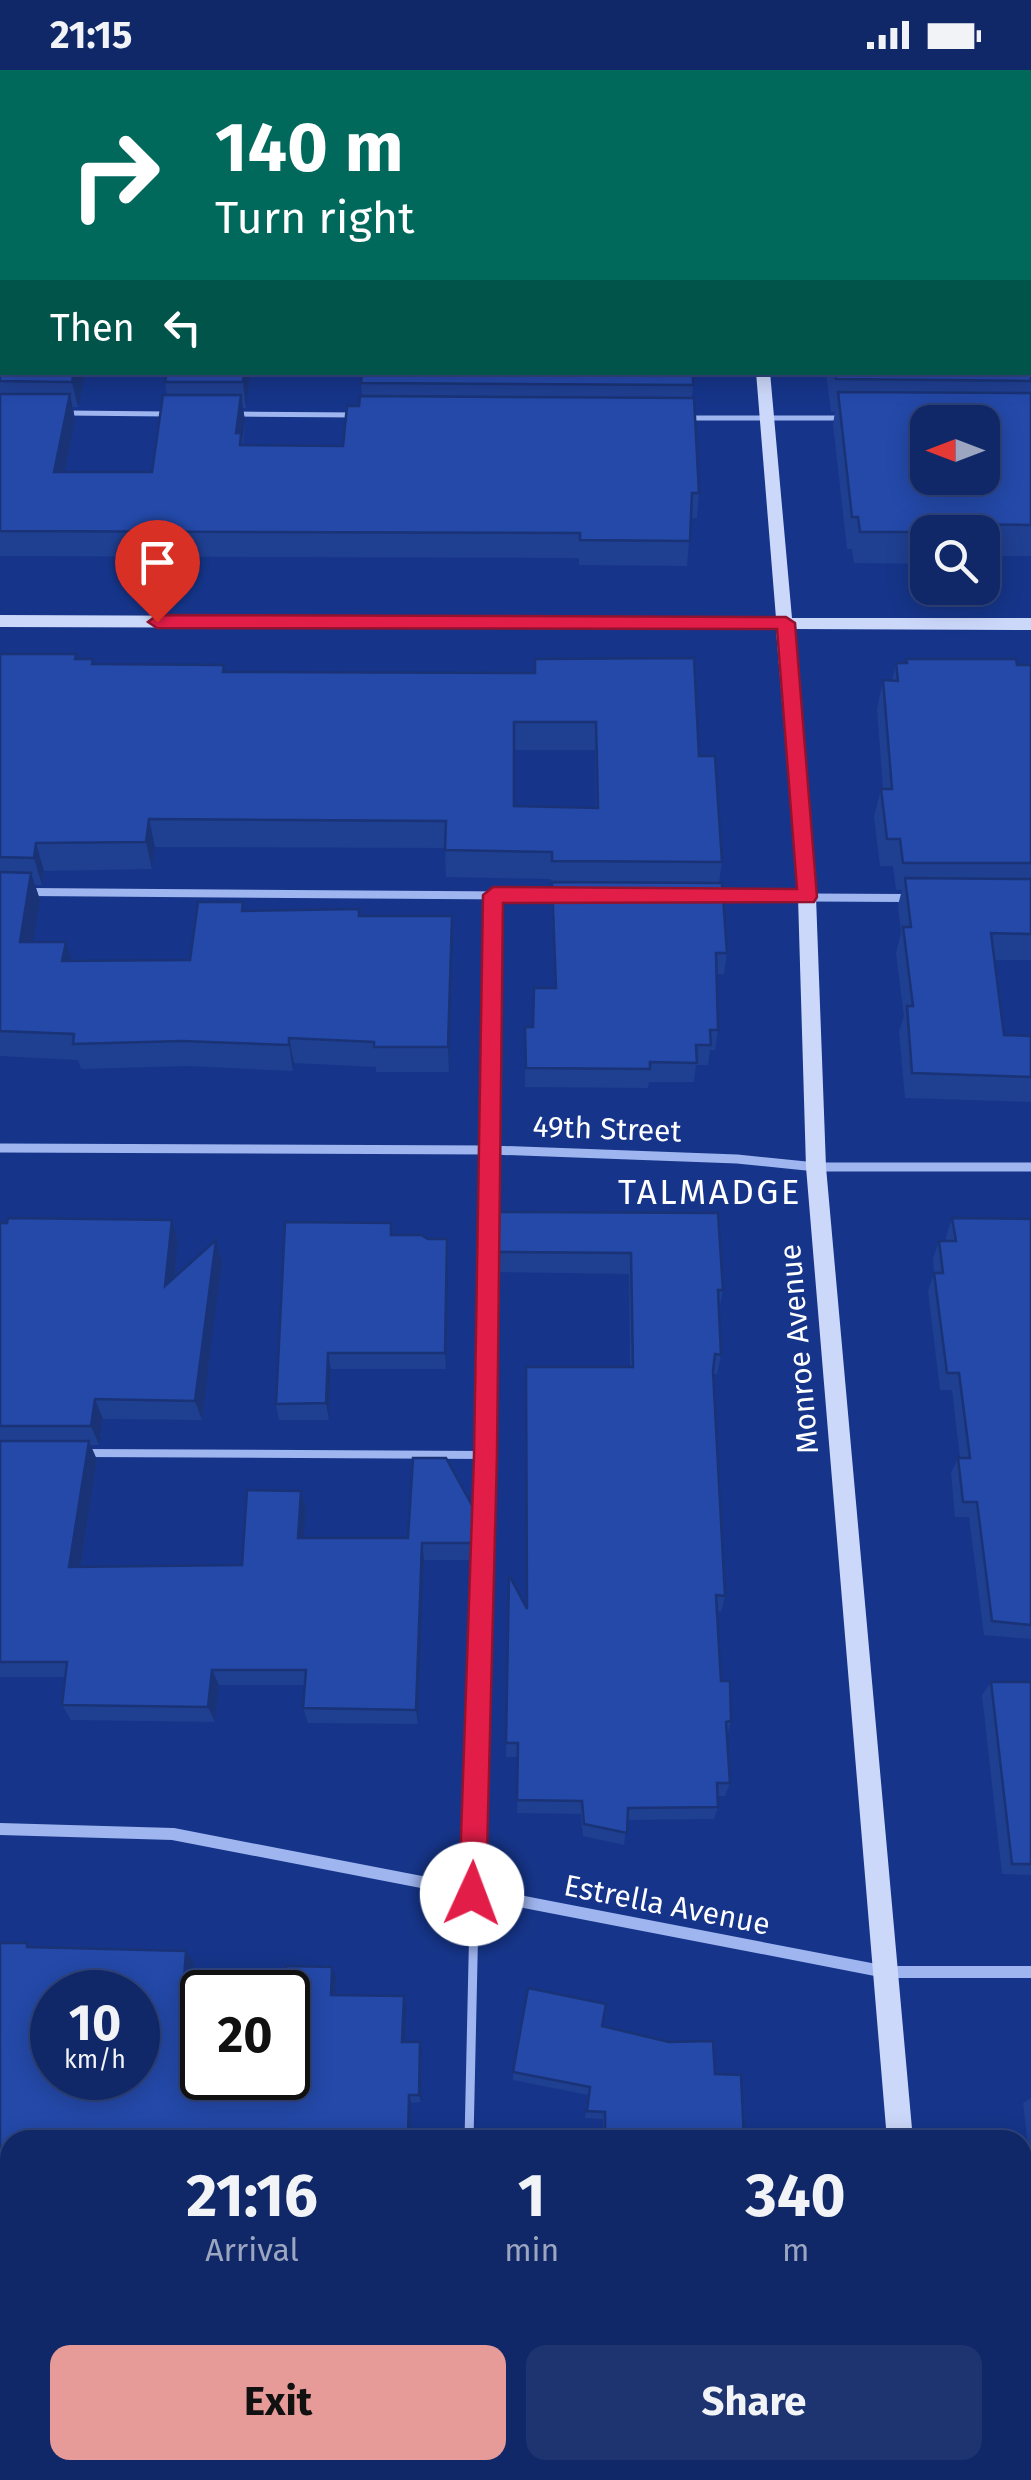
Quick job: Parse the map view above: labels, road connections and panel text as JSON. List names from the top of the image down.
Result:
{
  "streets": {
    "street": ["49th Street", "Monroe Avenue", "Estrella Avenue"]
  },
  "crossings": [
    ["49th Street", "Monroe Avenue"],
    ["Monroe Avenue", "Estrella Avenue"]
  ],
  "districts": ["TALMADGE"],
  "north": "left",
  "page": {
    "status": "21:15",
    "turn": ["140 m", "Turn right"],
    "then": "Then",
    "speed": "10 km/h",
    "limit": "20",
    "eta": [
      "21:16",
      "Arrival",
      "1",
      "min",
      "340",
      "m"
    ],
    "buttons": ["Exit", "Share"]
  }
}
